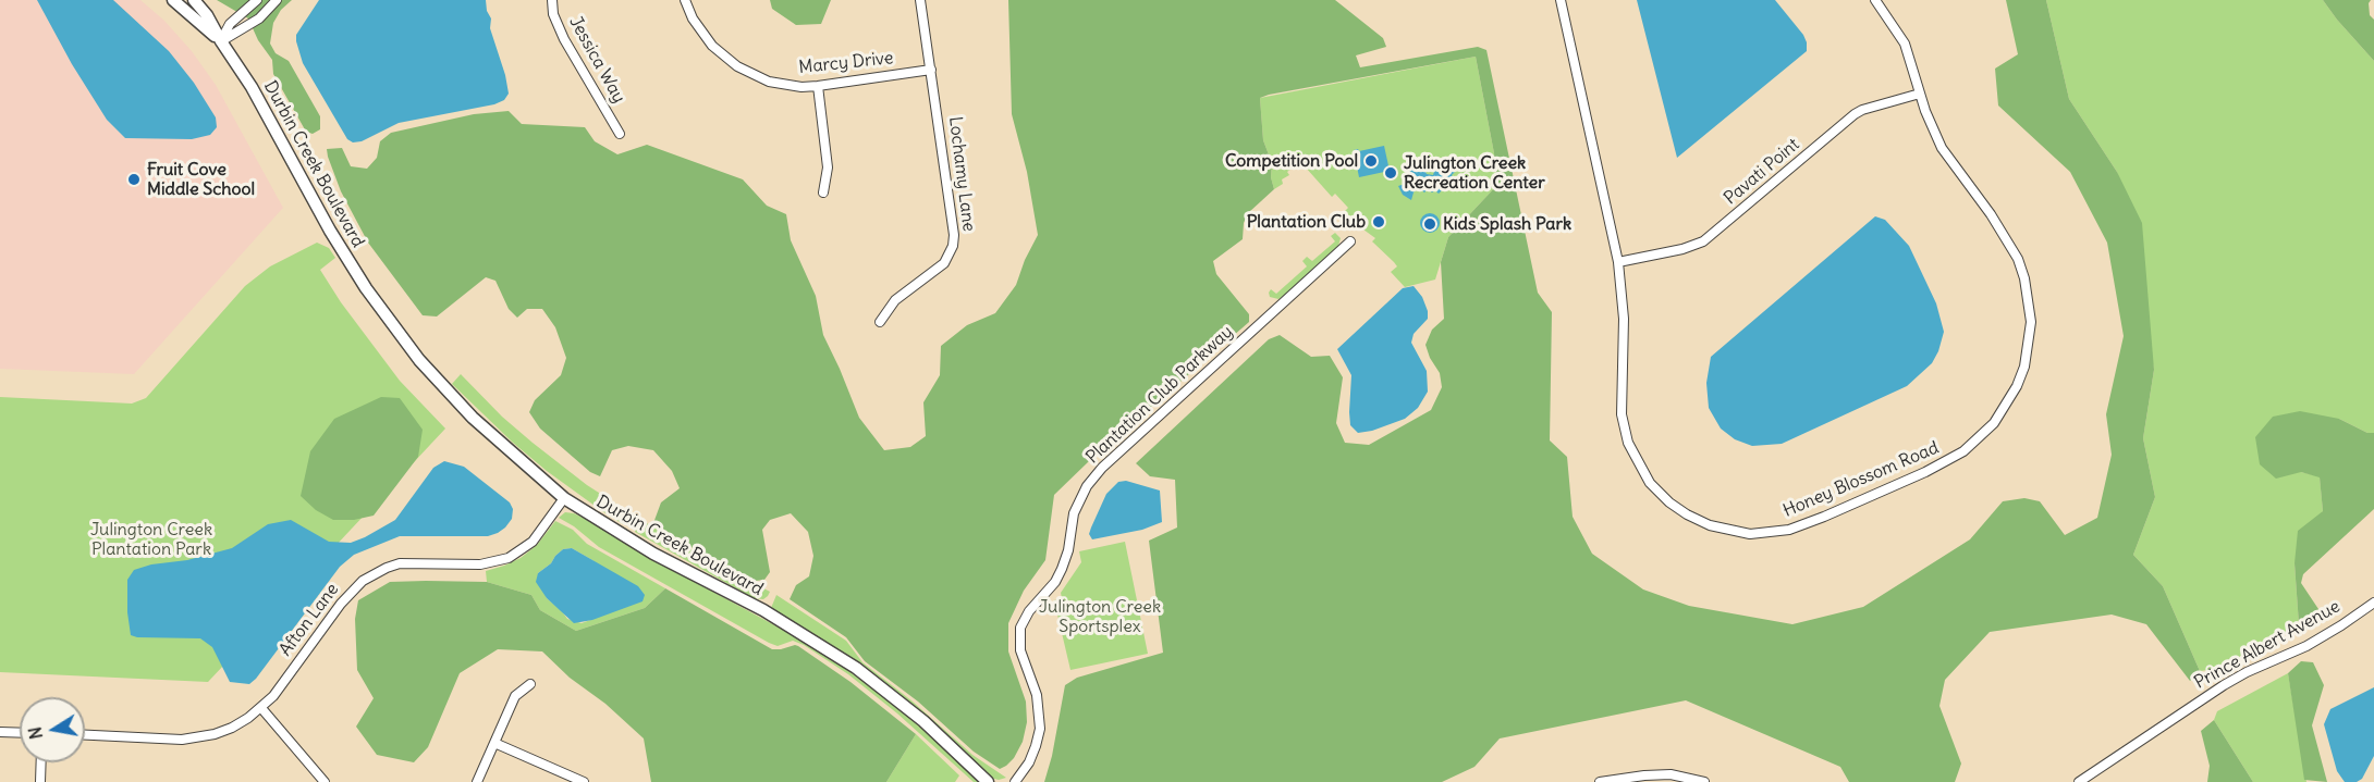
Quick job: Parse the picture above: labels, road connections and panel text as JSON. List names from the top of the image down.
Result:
{
  "streets": {
    "street": [
      "Jessica Way",
      "Marcy Drive",
      "Durbin Creek Boulevard",
      "Pavati Point",
      "Lochamy Lane",
      "Plantation Club Parkway",
      "Honey Blossom Road",
      "Afton Lane",
      "Prince Albert Avenue"
    ]
  },
  "crossings": [
    ["Marcy Drive", "Lochamy Lane"],
    ["Durbin Creek Boulevard", "Afton Lane"],
    ["Pavati Point", "Honey Blossom Road"]
  ],
  "parks": ["Julington Creek Plantation Park", "Julington Creek Sportsplex"],
  "places": [
    "Competition Pool",
    "Julington Creek Recreation Center",
    "Fruit Cove Middle School",
    "Plantation Club",
    "Kids Splash Park"
  ],
  "north": "left"
}
